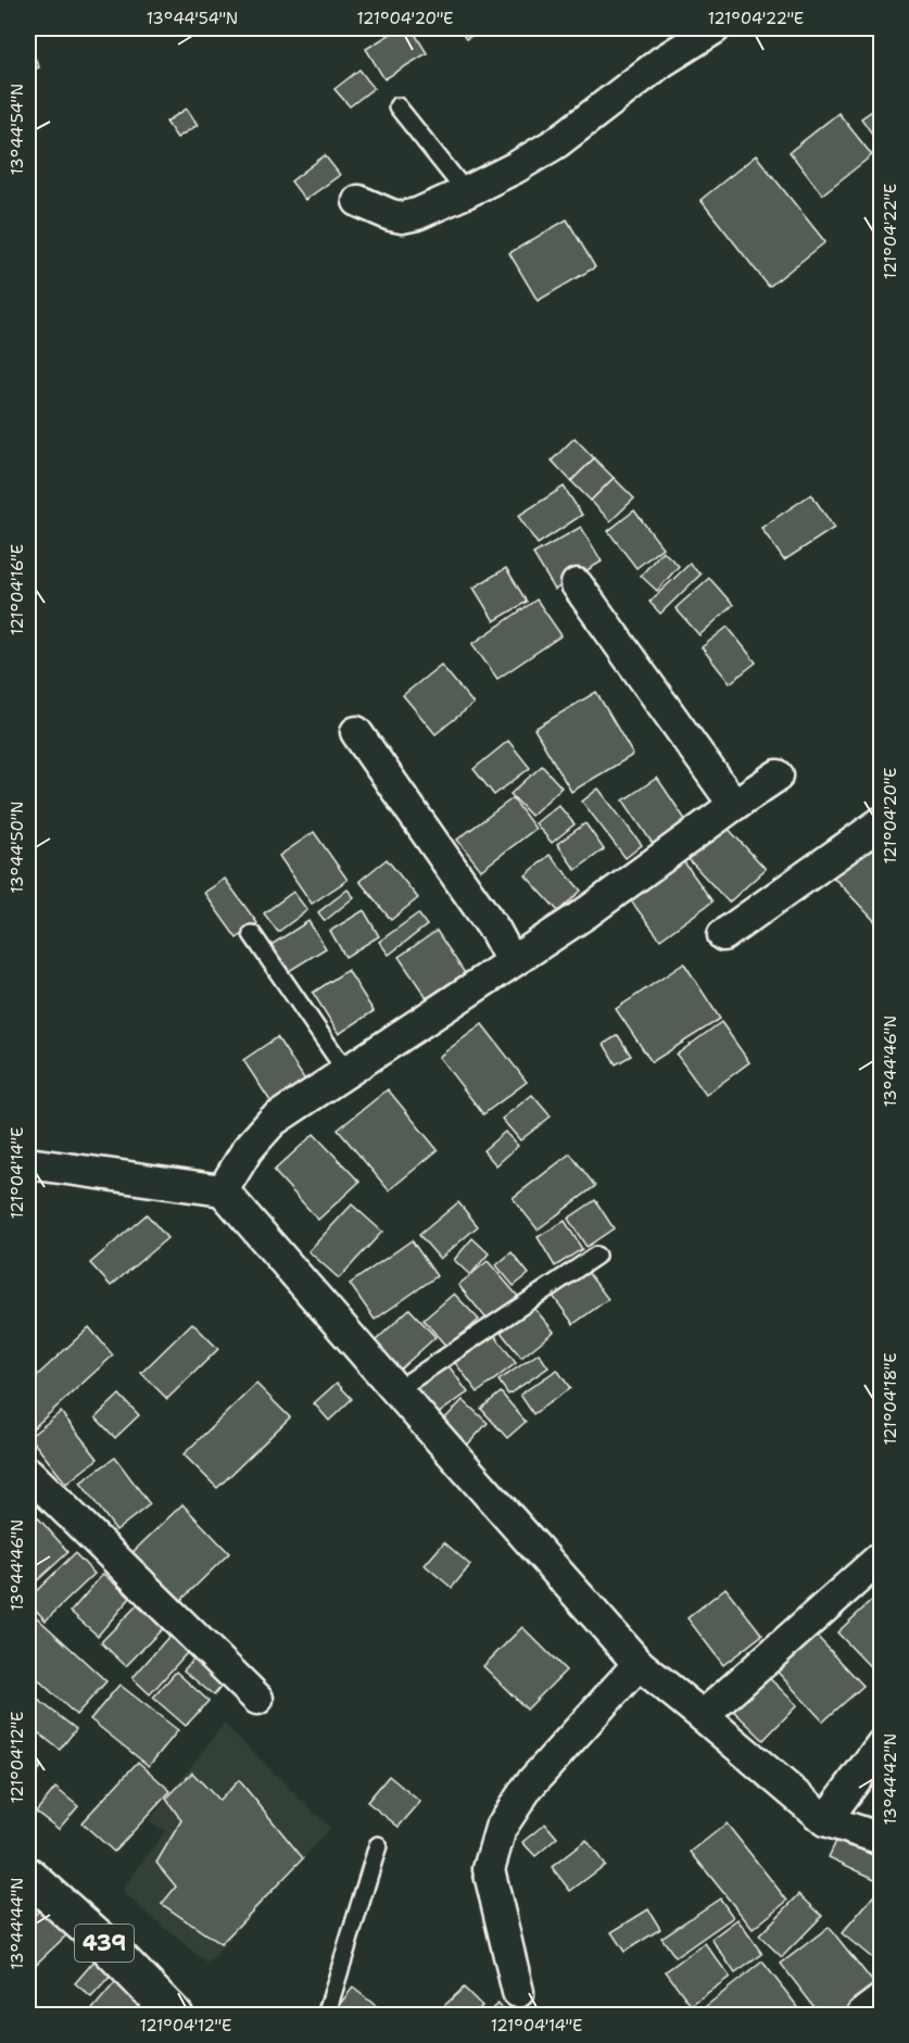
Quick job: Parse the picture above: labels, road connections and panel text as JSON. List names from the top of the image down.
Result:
{
  "streets": {
    "main road": ["439"]
  },
  "coordinates": [
    "13°44'54\"N",
    "121°04'20\"E",
    "121°04'22\"E",
    "121°04'16\"E",
    "13°44'50\"N",
    "13°44'46\"N",
    "121°04'14\"E",
    "121°04'18\"E",
    "121°04'12\"E",
    "13°44'42\"N",
    "13°44'44\"N"
  ]
}
